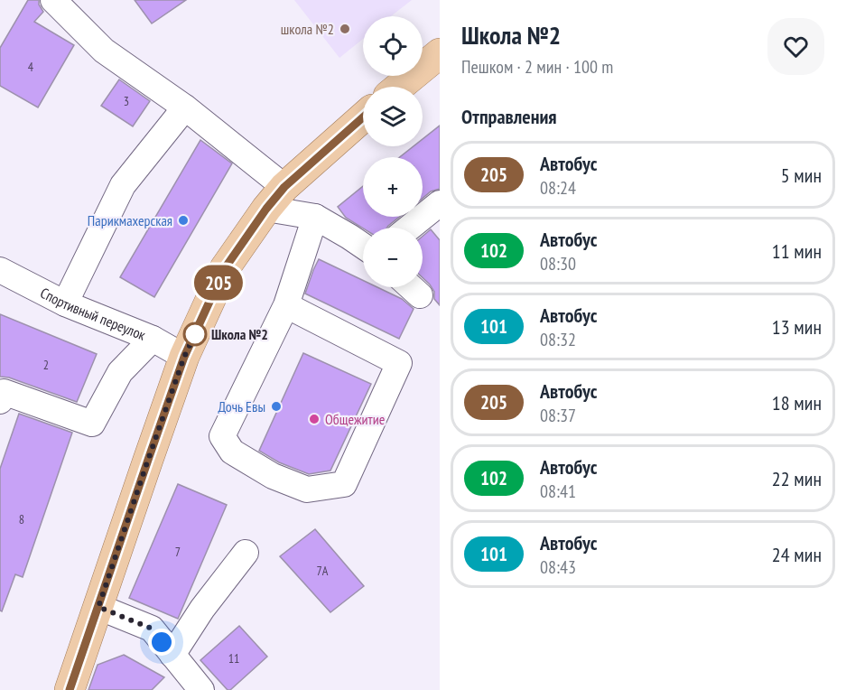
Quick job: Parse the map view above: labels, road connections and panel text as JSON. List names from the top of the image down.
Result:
{
  "streets": {
    "street": ["Спортивный переулок"]
  },
  "places": [
    "школа №2",
    "Парикмахерская",
    "Школа №2",
    "Дочь Евы",
    "Общежитие"
  ],
  "lines": ["bus line 205"],
  "house_numbers": [
    "4",
    "3",
    "2",
    "8",
    "7",
    "7А",
    "11"
  ],
  "page": {
    "on_map": "205",
    "heading": [
      ["Школа №2", "Пешком · 2 мин · 100 m"],
      "Отправления"
    ],
    "map_buttons": ["+", "−"],
    "list": [
      {
        "mark": "205",
        "name": "Автобус",
        "note": "08:24",
        "value": "5 мин"
      },
      {
        "mark": "102",
        "name": "Автобус",
        "note": "08:30",
        "value": "11 мин"
      },
      {
        "mark": "101",
        "name": "Автобус",
        "note": "08:32",
        "value": "13 мин"
      },
      {
        "mark": "205",
        "name": "Автобус",
        "note": "08:37",
        "value": "18 мин"
      },
      {
        "mark": "102",
        "name": "Автобус",
        "note": "08:41",
        "value": "22 мин"
      },
      {
        "mark": "101",
        "name": "Автобус",
        "note": "08:43",
        "value": "24 мин"
      }
    ]
  }
}
